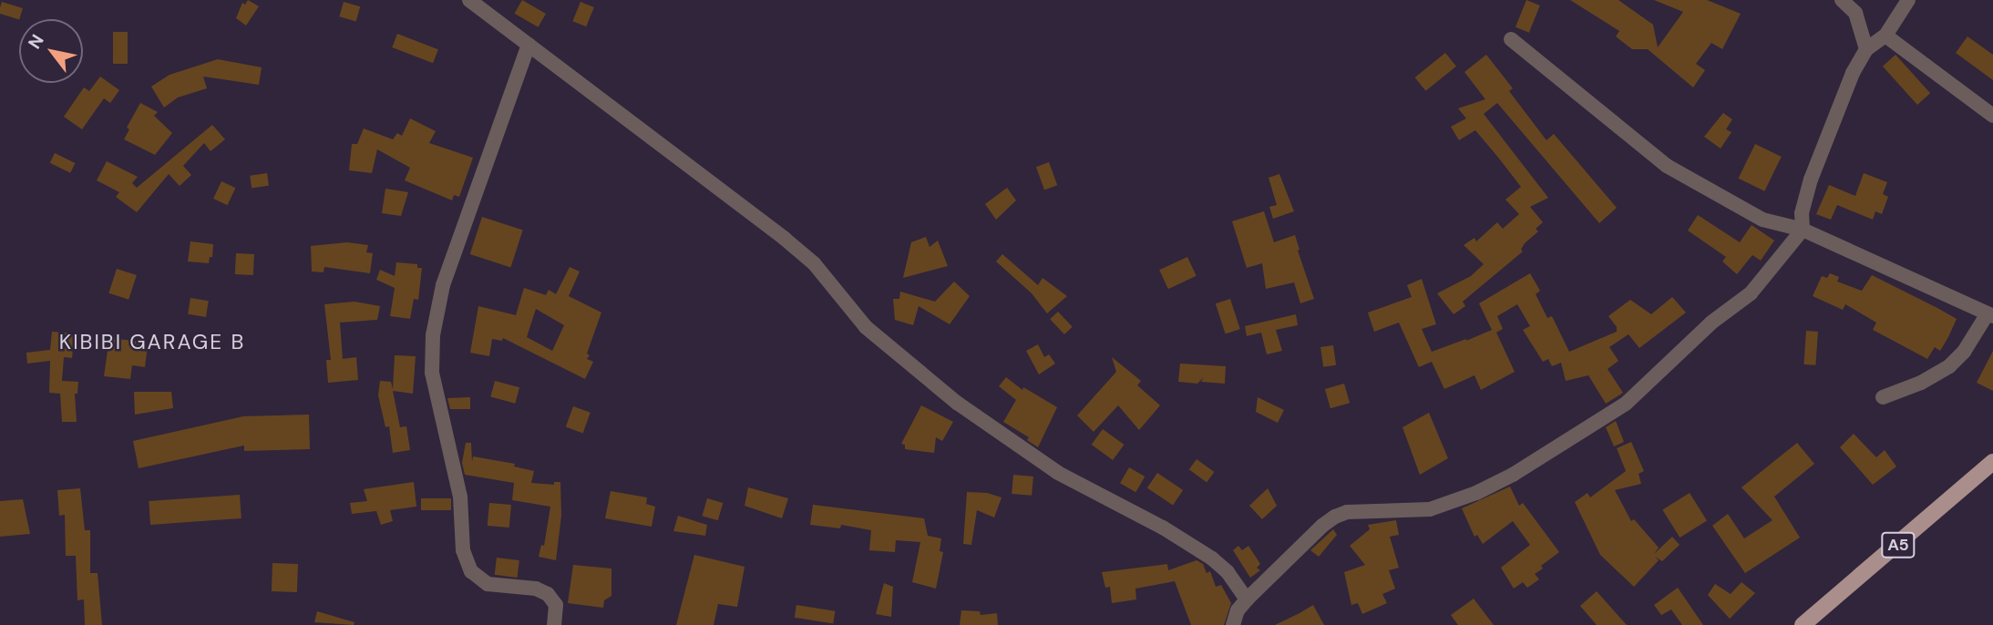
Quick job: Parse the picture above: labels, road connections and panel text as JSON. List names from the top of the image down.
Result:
{
  "streets": {
    "main road": ["A5"]
  },
  "districts": ["KIBIBI GARAGE B"],
  "north": "top left"
}
